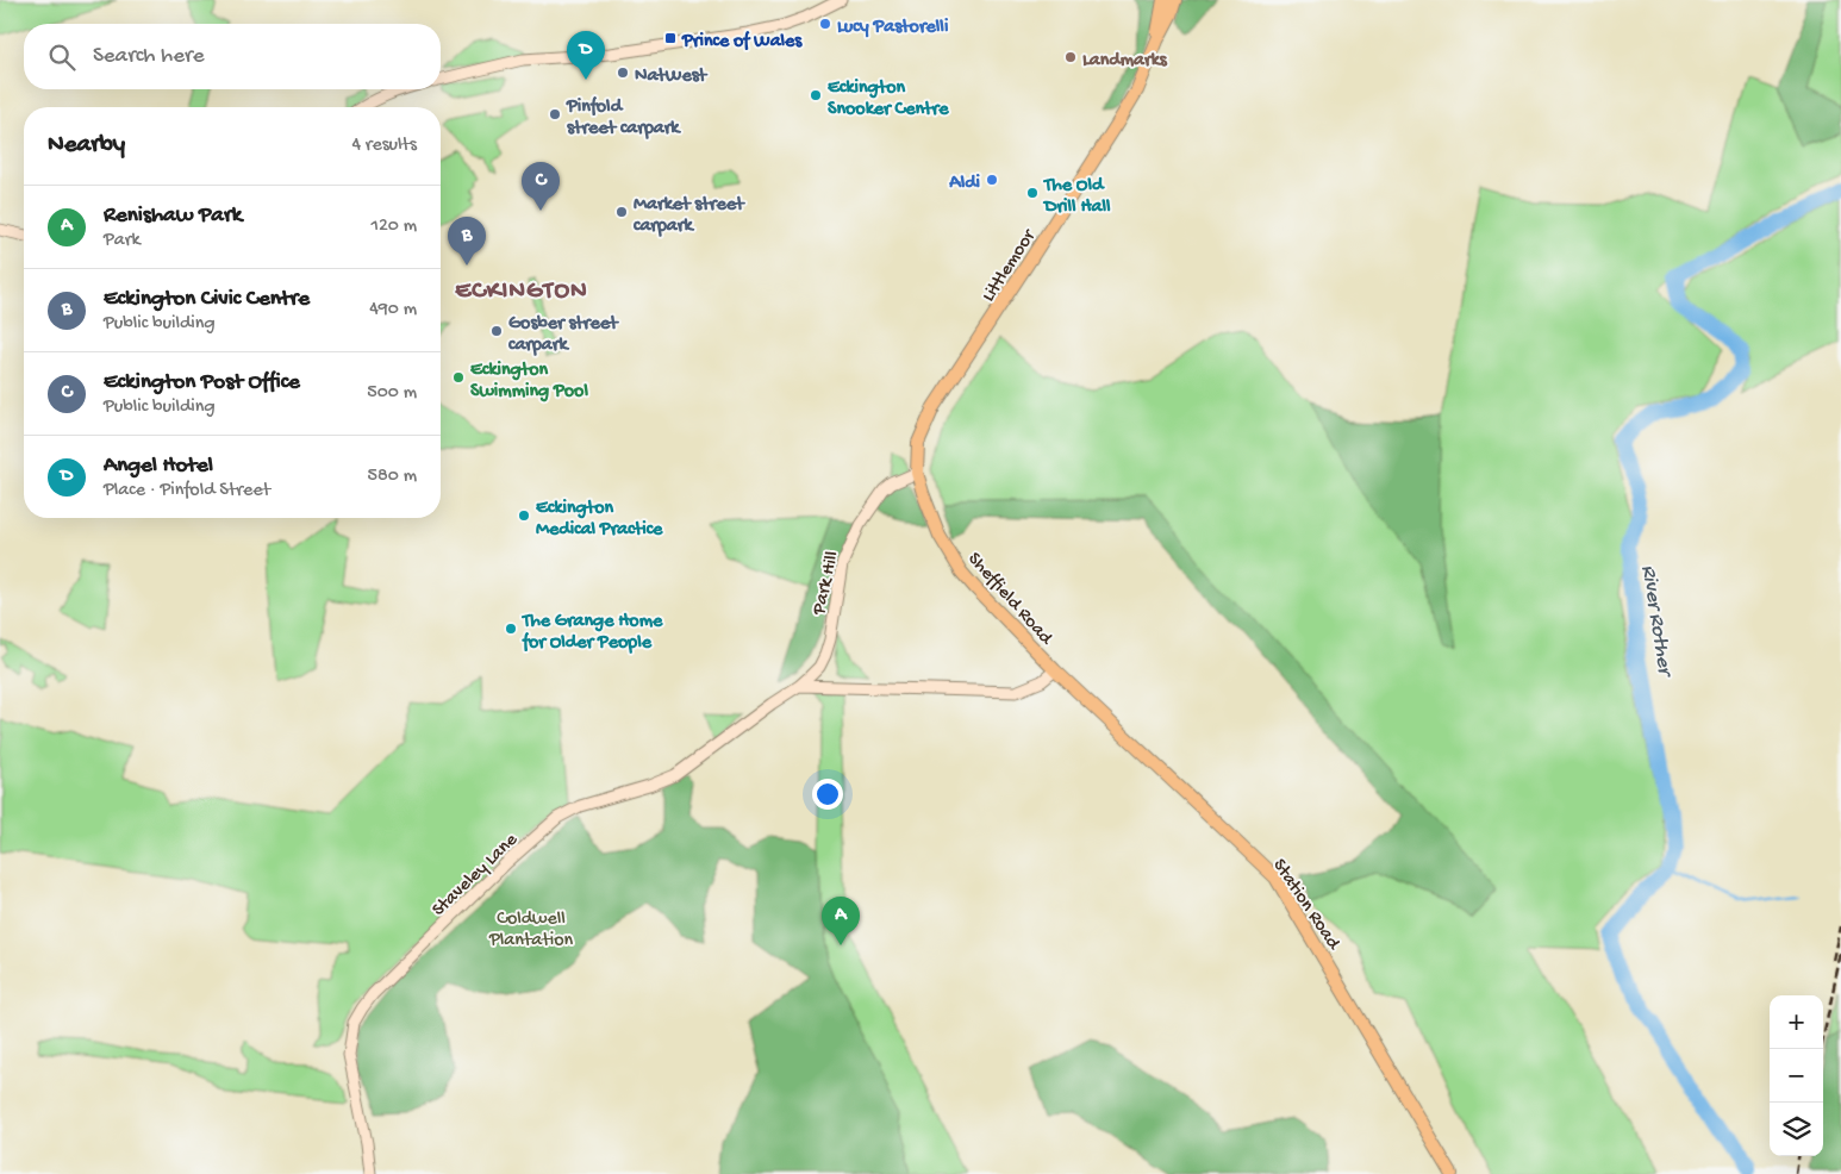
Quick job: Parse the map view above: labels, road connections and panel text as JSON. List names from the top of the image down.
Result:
{
  "streets": {
    "main road": [
      "Littlemoor",
      "Park Hill",
      "Sheffield Road",
      "Staveley Lane",
      "Station Road"
    ]
  },
  "crossings": [
    ["Littlemoor", "Sheffield Road"],
    ["Park Hill", "Sheffield Road"],
    ["Park Hill", "Staveley Lane"],
    ["Sheffield Road", "Station Road"]
  ],
  "districts": ["ECKINGTON"],
  "water": ["River Rother"],
  "parks": ["Coldwell Plantation"],
  "places": {
    "other": [
      "Lucy Pastorelli",
      "Landmarks",
      "NatWest",
      "Eckington Snooker Centre",
      "Pinfold street carpark",
      "Aldi",
      "The Old Drill Hall",
      "Market street carpark",
      "Gosber street carpark",
      "Eckington Swimming Pool",
      "Eckington Medical Practice",
      "The Grange Home for Older People"
    ],
    "transit": ["Prince of Wales"]
  },
  "page": {
    "search": "Search here",
    "pins": [
      "D",
      "C",
      "B",
      "A"
    ],
    "heading": ["Nearby", "4 results"],
    "list": [
      {
        "mark": "A",
        "name": "Renishaw Park",
        "note": "Park",
        "value": "120 m"
      },
      {
        "mark": "B",
        "name": "Eckington Civic Centre",
        "note": "Public building",
        "value": "490 m"
      },
      {
        "mark": "C",
        "name": "Eckington Post Office",
        "note": "Public building",
        "value": "500 m"
      },
      {
        "mark": "D",
        "name": "Angel Hotel",
        "note": "Place · Pinfold Street",
        "value": "580 m"
      }
    ],
    "map_buttons": ["+", "−"]
  }
}
